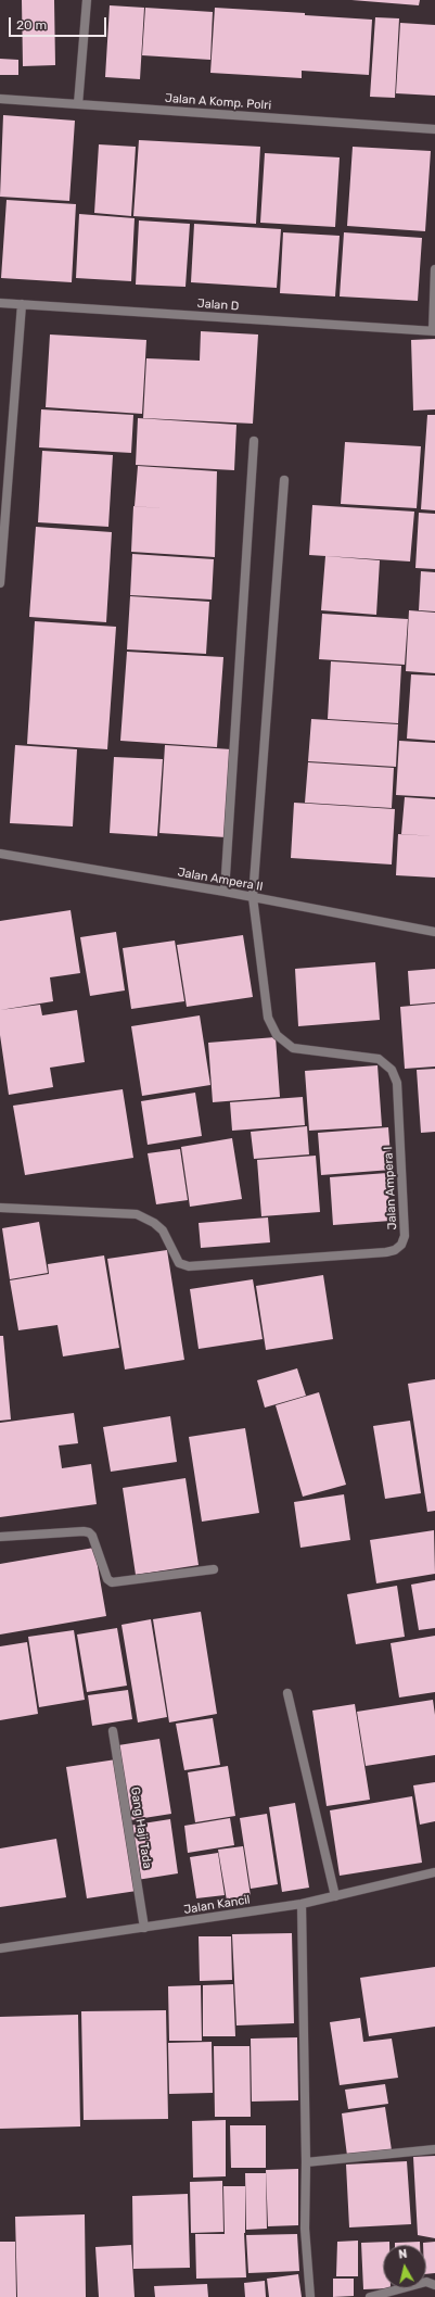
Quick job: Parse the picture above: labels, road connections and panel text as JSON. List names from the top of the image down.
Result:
{
  "streets": {
    "street": [
      "Jalan A Komp. Polri",
      "Jalan D",
      "Jalan Ampera II",
      "Jalan Ampera I",
      "Gang Haji Tada",
      "Jalan Kancil"
    ]
  },
  "crossings": [
    ["Jalan Ampera II", "Jalan Ampera I"],
    ["Gang Haji Tada", "Jalan Kancil"]
  ],
  "scale_bar": "20 m",
  "north": "top"
}
